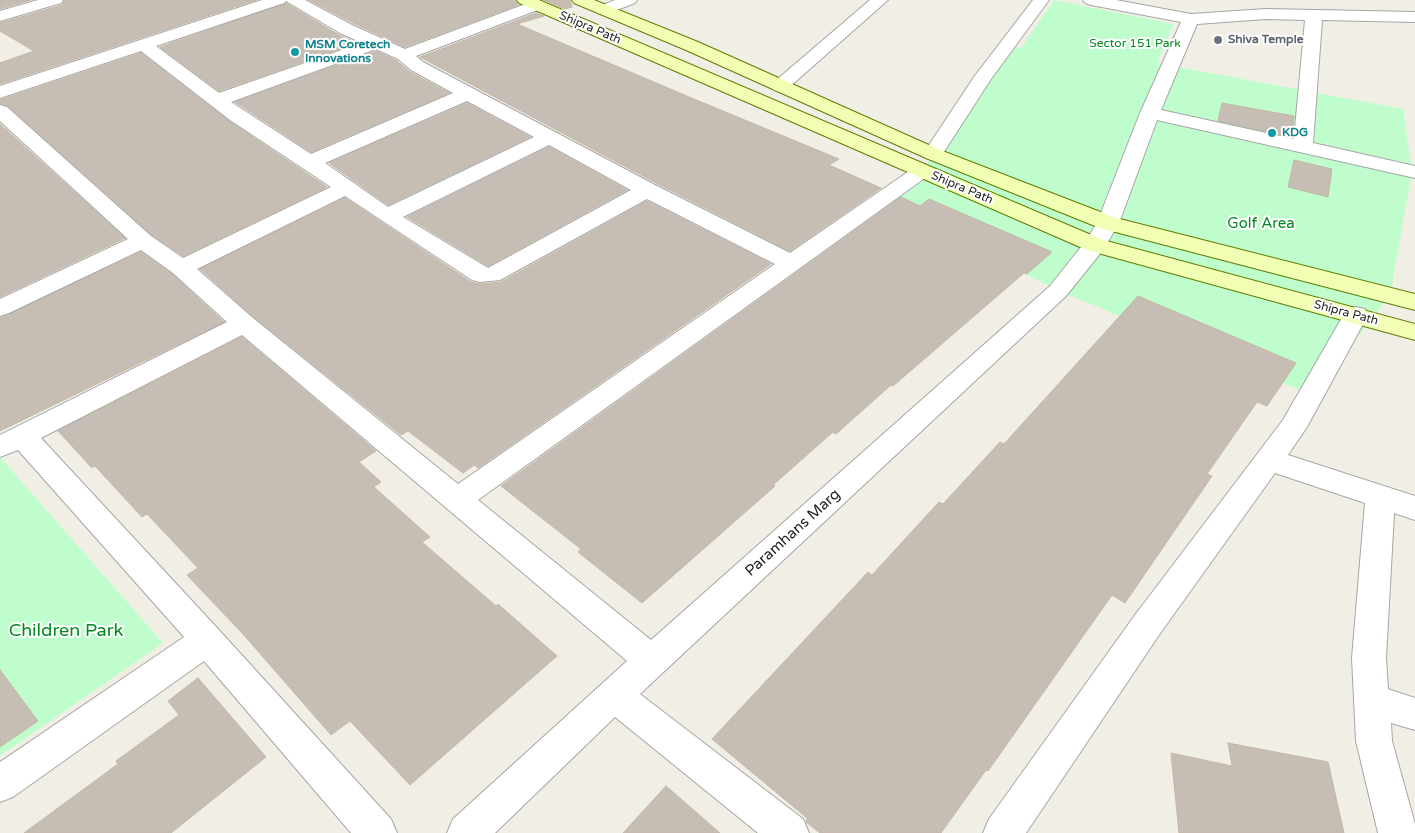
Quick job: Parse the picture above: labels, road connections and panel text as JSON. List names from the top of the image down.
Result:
{
  "streets": {
    "street": ["Shipra Path", "Paramhans Marg"]
  },
  "crossings": [
    ["Shipra Path", "Paramhans Marg"]
  ],
  "parks": ["Sector 151 Park", "Golf Area", "Children Park"],
  "places": ["Shiva Temple", "MSM Coretech Innovations", "KDG"]
}
